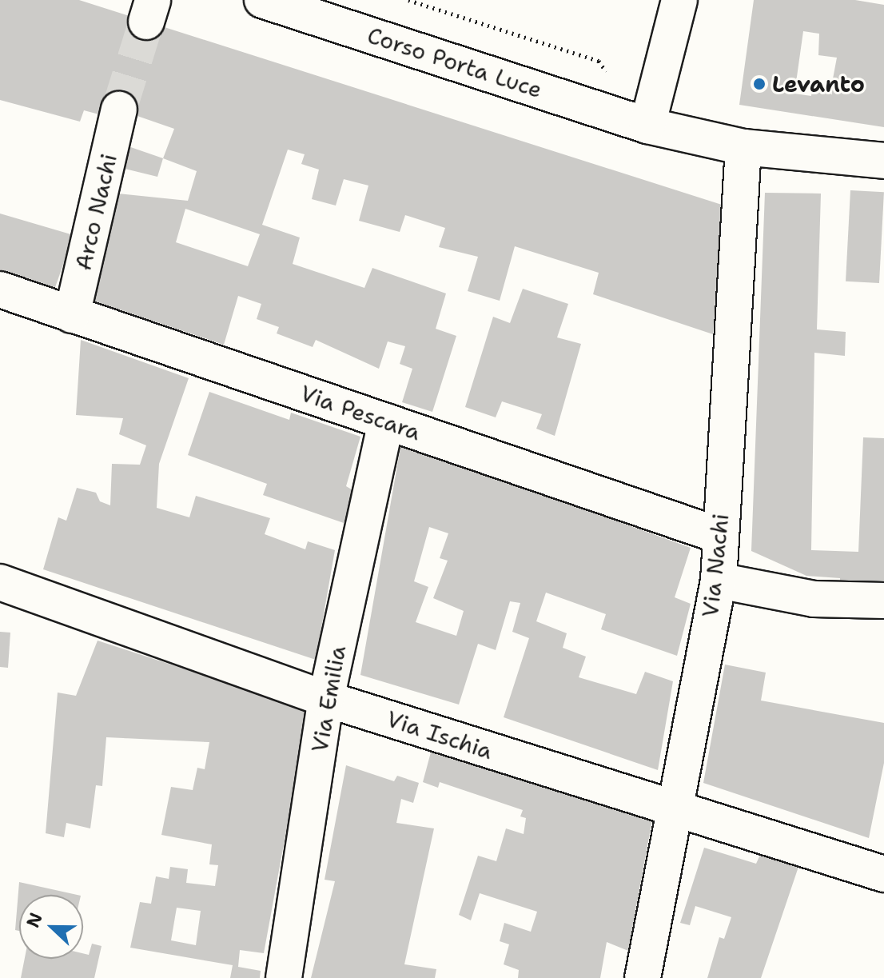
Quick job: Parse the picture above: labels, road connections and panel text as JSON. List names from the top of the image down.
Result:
{
  "streets": {
    "street": [
      "Corso Porta Luce",
      "Arco Nachi",
      "Via Pescara",
      "Via Nachi",
      "Via Emilia",
      "Via Ischia"
    ]
  },
  "crossings": [
    ["Corso Porta Luce", "Via Nachi"],
    ["Arco Nachi", "Via Pescara"],
    ["Via Pescara", "Via Nachi"],
    ["Via Pescara", "Via Emilia"],
    ["Via Nachi", "Via Ischia"],
    ["Via Emilia", "Via Ischia"]
  ],
  "places": ["Levanto"],
  "north": "left"
}
